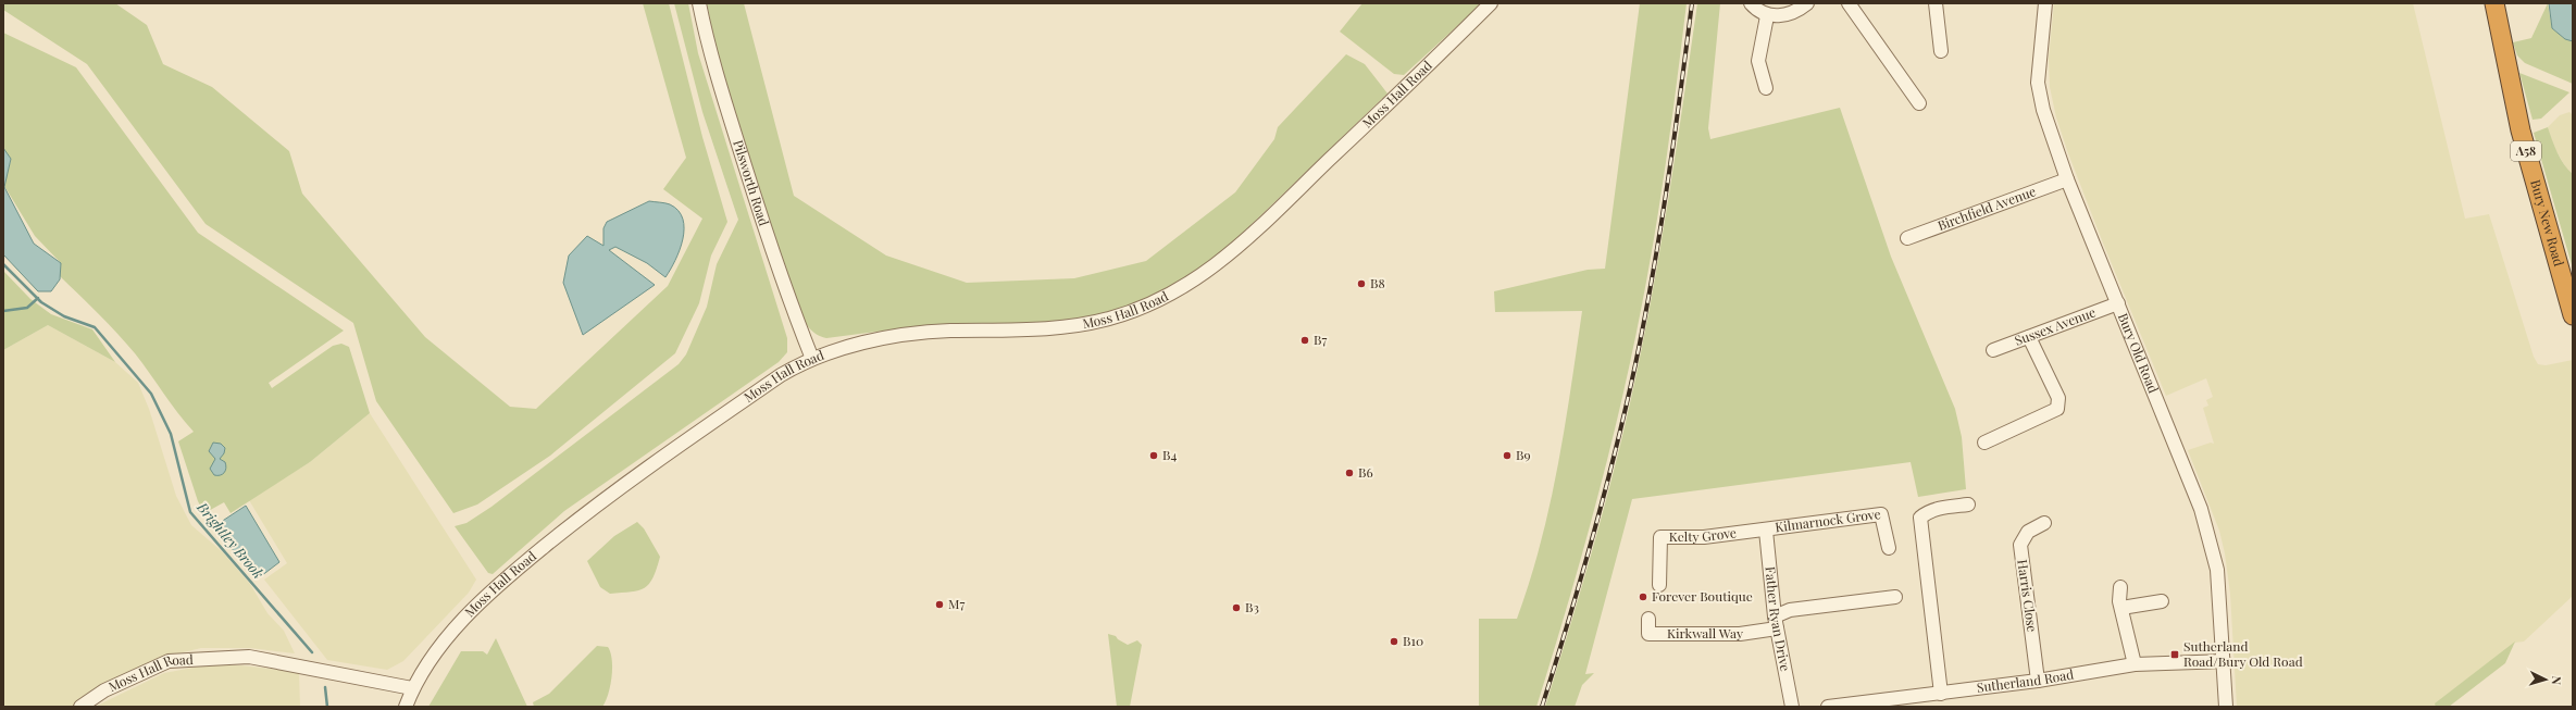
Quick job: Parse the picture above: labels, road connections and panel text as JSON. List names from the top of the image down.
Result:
{
  "streets": {
    "highway": ["A58", "Bury New Road"],
    "street": [
      "Moss Hall Road",
      "Pilsworth Road",
      "Birchfield Avenue",
      "Sussex Avenue",
      "Bury Old Road",
      "Kilmarnock Grove",
      "Kelty Grove",
      "Harris Close",
      "Father Ryan Drive",
      "Kirkwall Way",
      "Sutherland Road"
    ]
  },
  "crossings": [
    ["Moss Hall Road", "Pilsworth Road"],
    ["Birchfield Avenue", "Bury Old Road"],
    ["Sussex Avenue", "Bury Old Road"],
    ["Bury Old Road", "Sutherland Road"],
    ["Kilmarnock Grove", "Kelty Grove"],
    ["Kilmarnock Grove", "Father Ryan Drive"],
    ["Kelty Grove", "Father Ryan Drive"],
    ["Harris Close", "Sutherland Road"],
    ["Father Ryan Drive", "Kirkwall Way"]
  ],
  "water": ["Brightley Brook"],
  "places": {
    "other": [
      "B8",
      "B7",
      "B4",
      "B9",
      "B6",
      "Forever Boutique",
      "M7",
      "B3",
      "B10"
    ],
    "transit": ["Sutherland Road/Bury Old Road"]
  },
  "north": "right"
}
